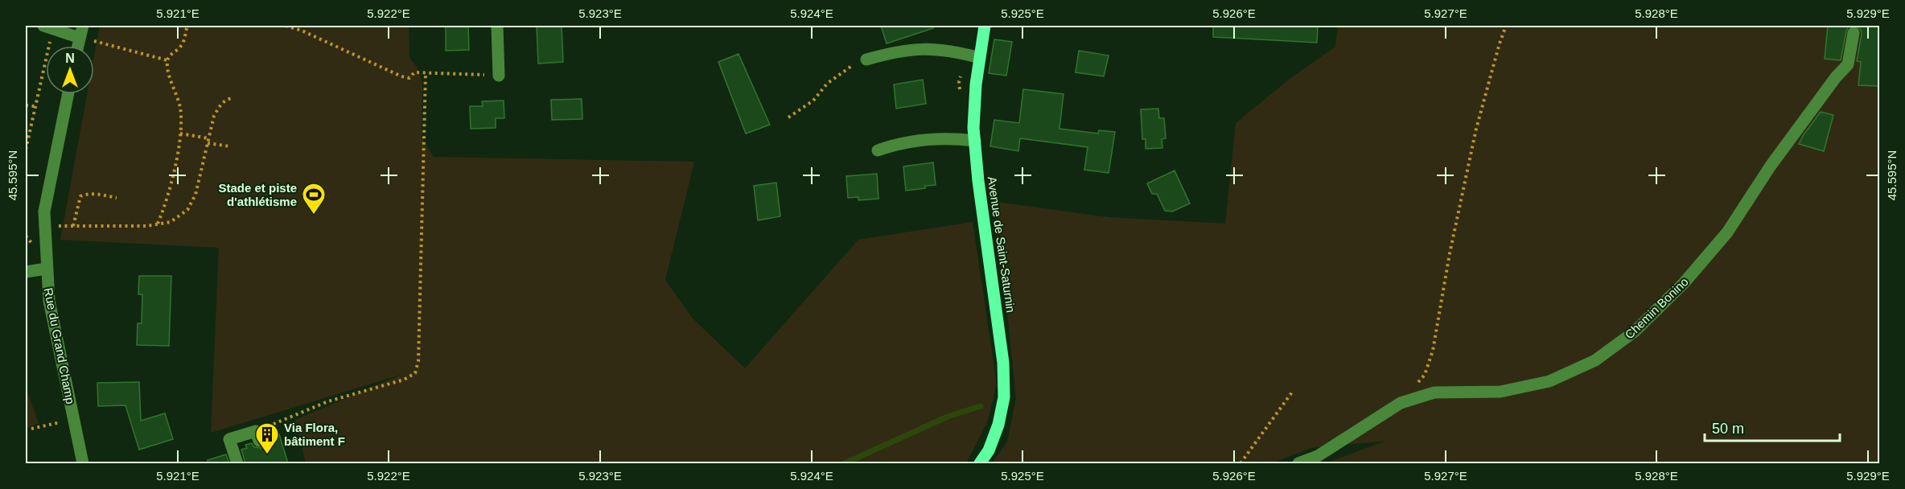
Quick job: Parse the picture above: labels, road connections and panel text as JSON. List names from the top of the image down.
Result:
{
  "streets": {
    "main road": ["Avenue de Saint-Saturnin"],
    "street": ["Chemin Bonino", "Rue du Grand Champ"]
  },
  "places": {
    "sports": ["Stade et piste d'athlétisme"],
    "building": ["Via Flora, bâtiment F"]
  },
  "scale_bar": "50 m",
  "north": "top",
  "coordinates": [
    "5.921°E",
    "5.922°E",
    "5.923°E",
    "5.924°E",
    "5.925°E",
    "5.926°E",
    "5.927°E",
    "5.928°E",
    "5.929°E",
    "45.595°N"
  ]
}
